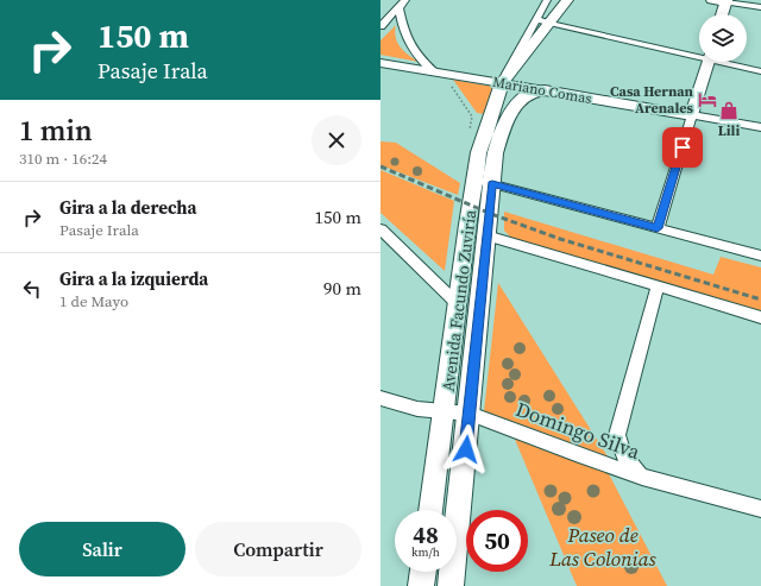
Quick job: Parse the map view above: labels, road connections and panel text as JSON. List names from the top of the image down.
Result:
{
  "streets": {
    "main road": ["Mariano Comas", "Avenida Facundo Zuviría"],
    "street": ["Domingo Silva"]
  },
  "crossings": [
    ["Mariano Comas", "Avenida Facundo Zuviría"],
    ["Avenida Facundo Zuviría", "Domingo Silva"]
  ],
  "parks": ["Paseo de Las Colonias"],
  "places": {
    "hotel": ["Casa Hernan Arenales"],
    "shop": ["Lili"]
  },
  "page": {
    "turn": ["150 m", "Pasaje Irala"],
    "heading": ["1 min", "310 m · 16:24"],
    "list": [
      {
        "name": "Gira a la derecha",
        "note": "Pasaje Irala",
        "value": "150 m"
      },
      {
        "name": "Gira a la izquierda",
        "note": "1 de Mayo",
        "value": "90 m"
      }
    ],
    "speed": "48 km/h",
    "limit": "50",
    "buttons": ["Salir", "Compartir"]
  }
}
